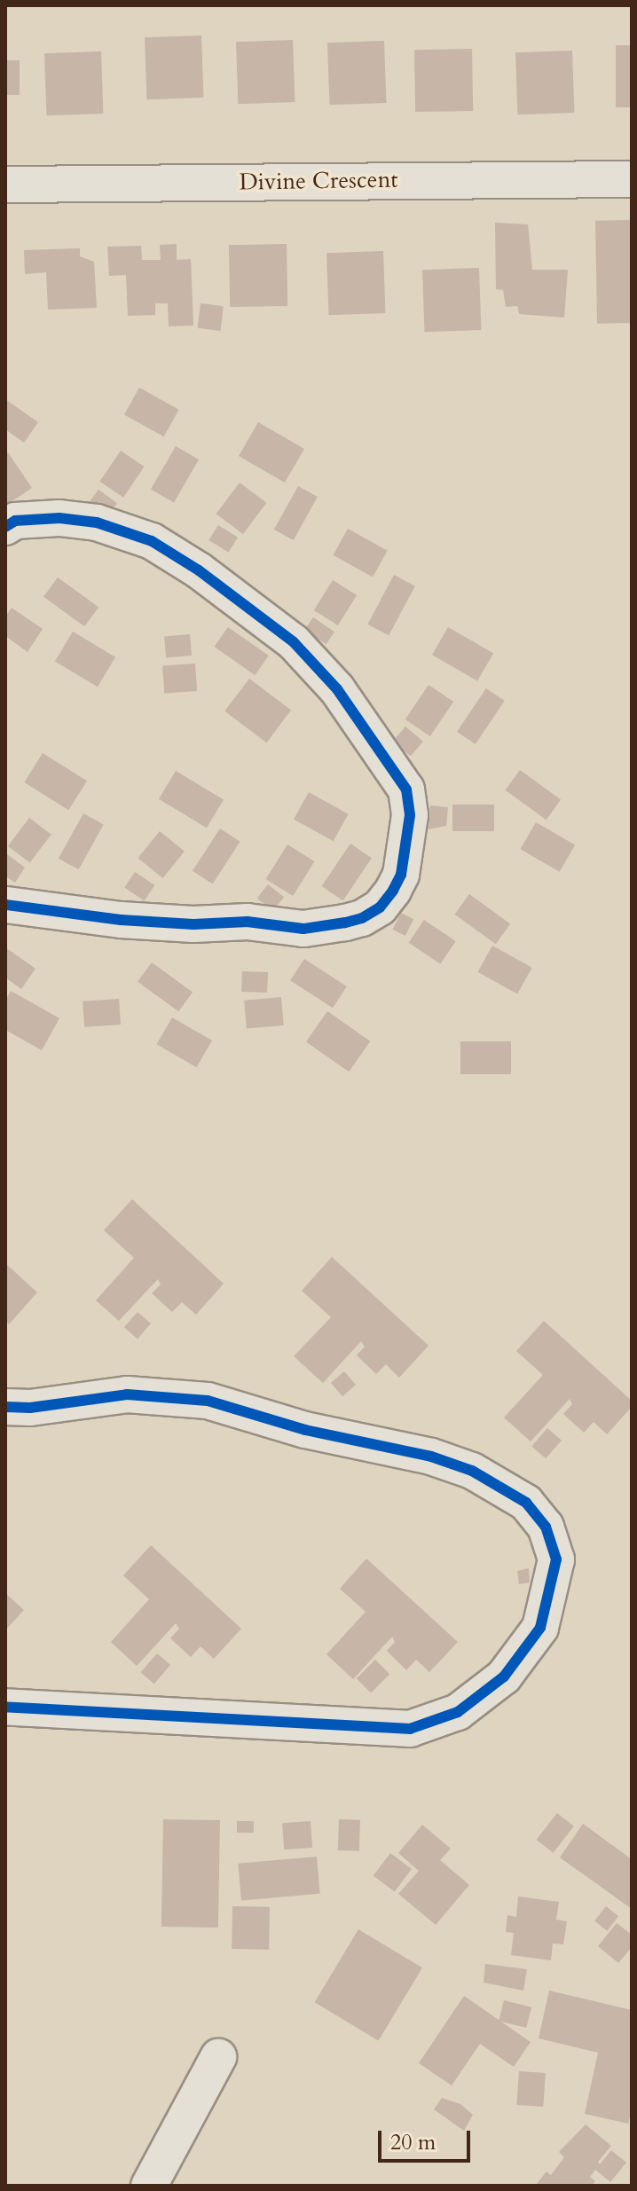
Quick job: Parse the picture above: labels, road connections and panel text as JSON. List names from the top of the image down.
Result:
{
  "streets": {
    "street": ["Divine Crescent"]
  },
  "scale_bar": "20 m"
}
